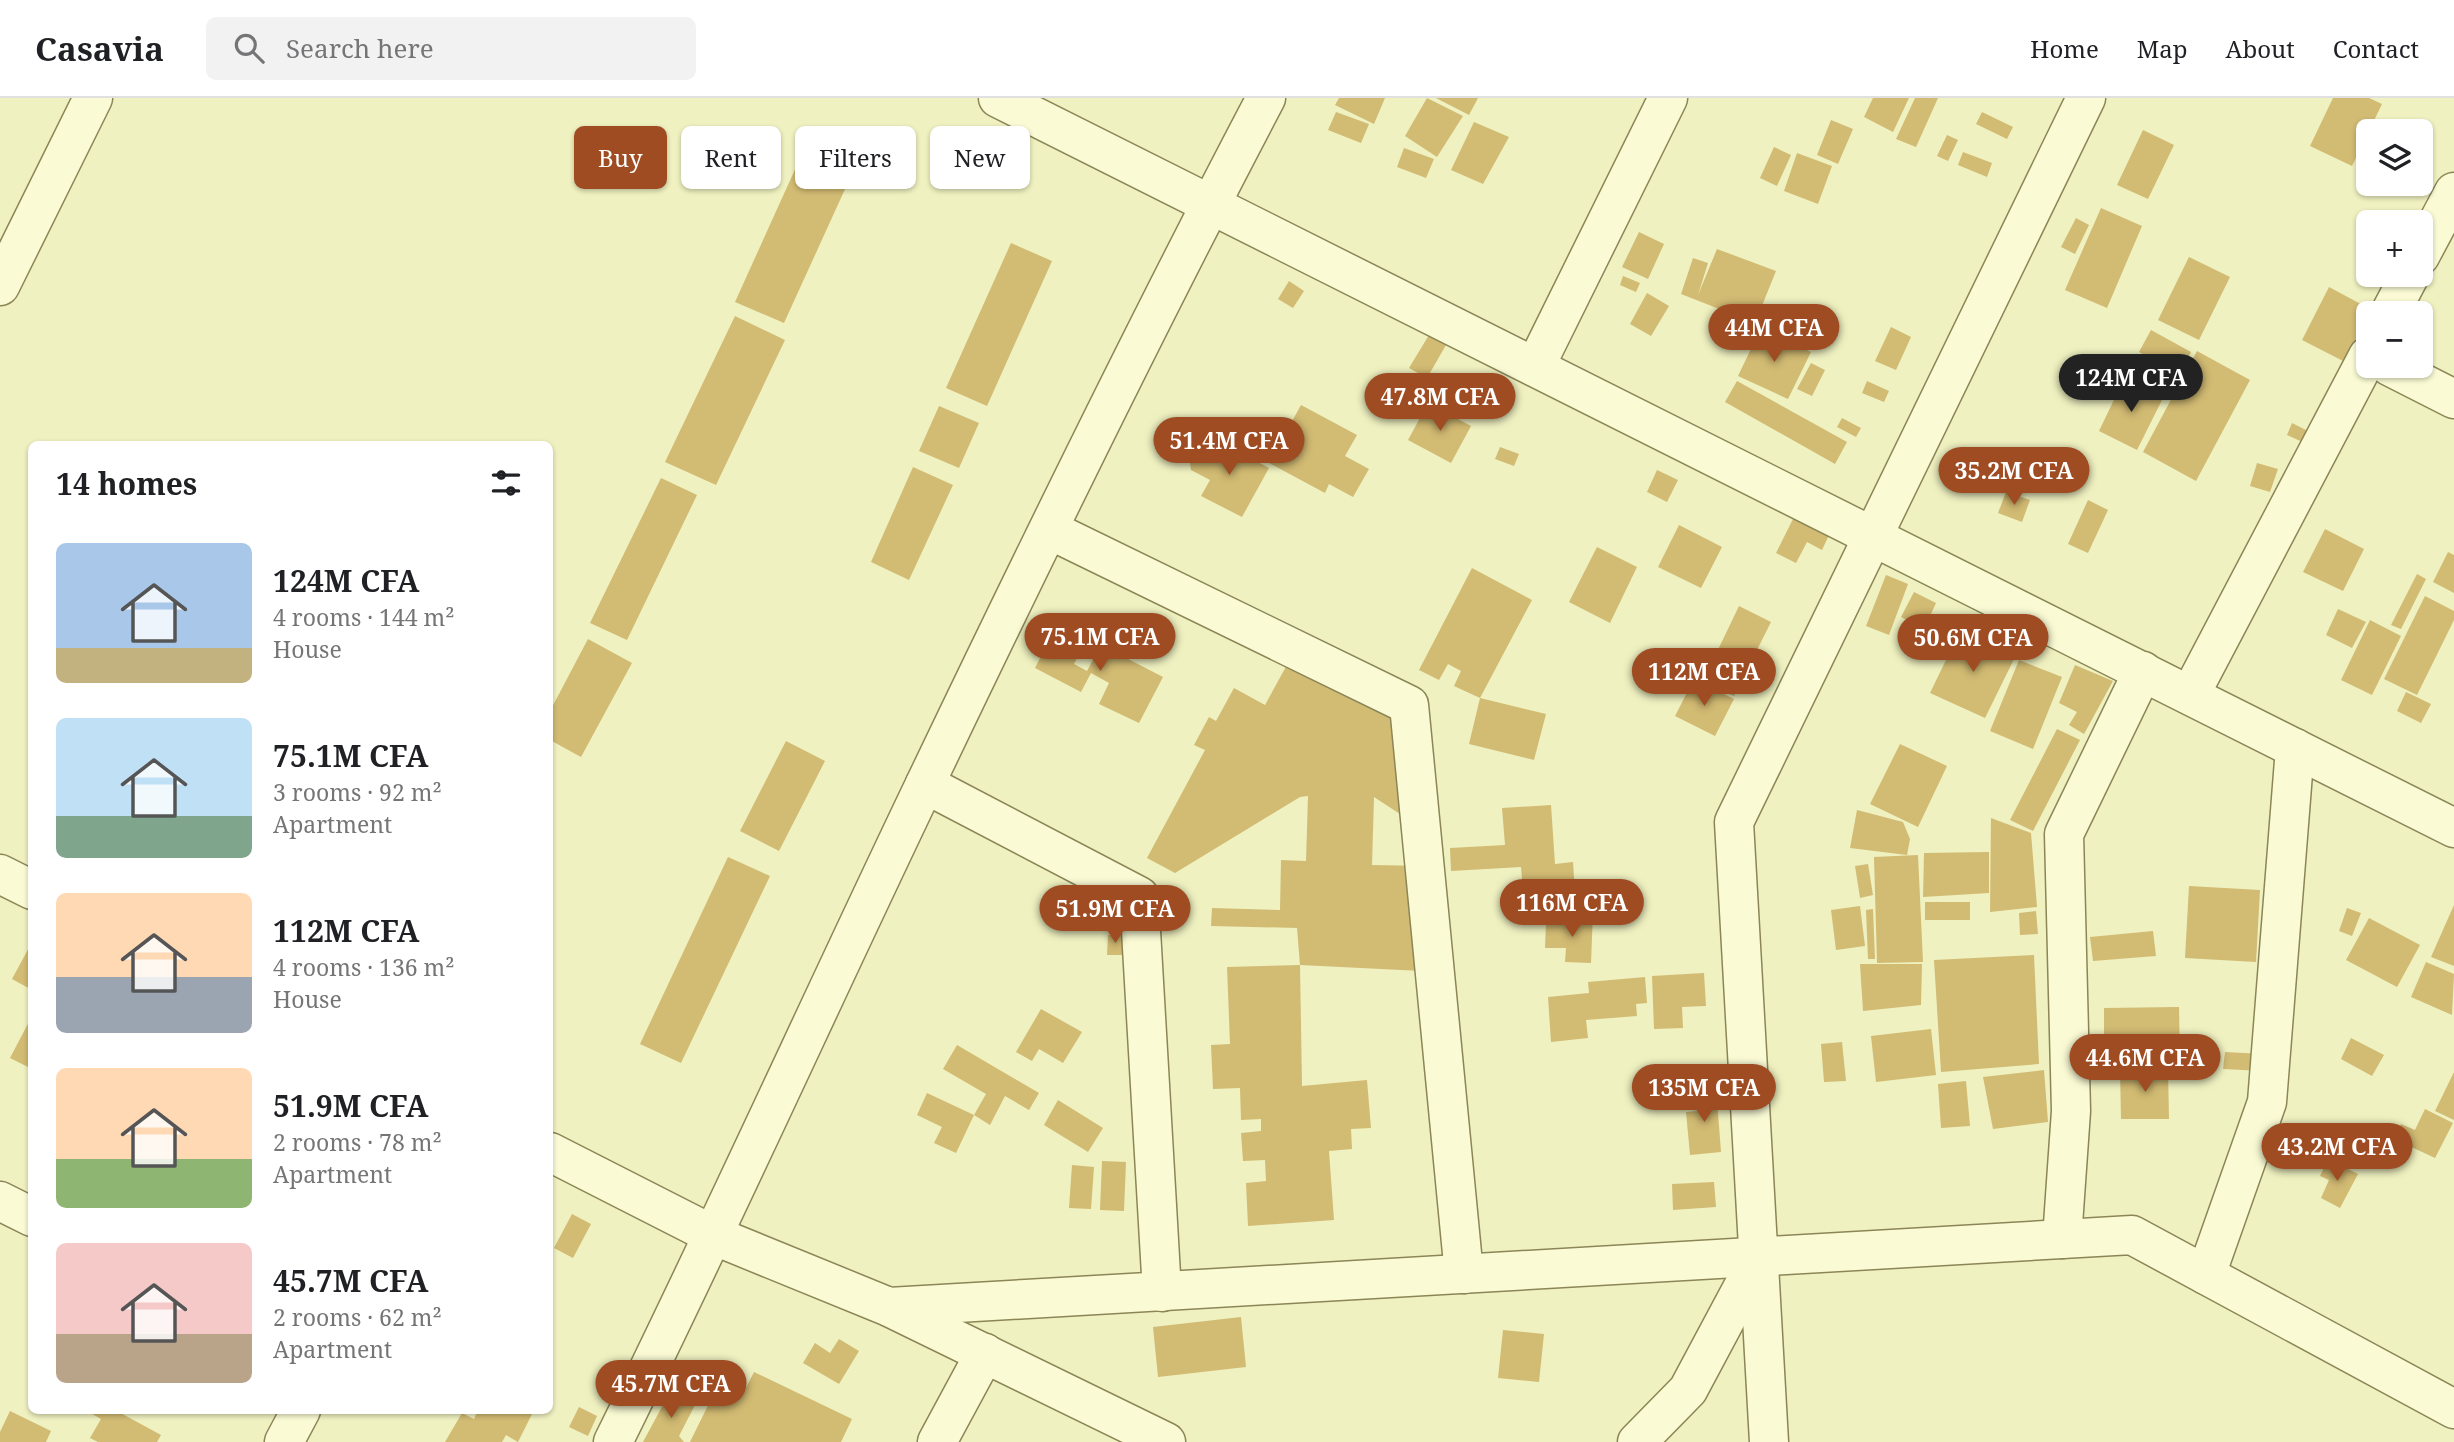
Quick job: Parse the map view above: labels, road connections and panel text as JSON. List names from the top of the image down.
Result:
{
  "page": {
    "header": "Casavia",
    "search": "Search here",
    "nav": [
      "Home",
      "Map",
      "About",
      "Contact"
    ],
    "map_buttons": ["+", "−"],
    "chip": [
      "Buy",
      "Rent",
      "Filters",
      "New"
    ],
    "price": [
      "44M CFA",
      "124M CFA",
      "47.8M CFA",
      "51.4M CFA",
      "35.2M CFA",
      "75.1M CFA",
      "50.6M CFA",
      "112M CFA",
      "116M CFA",
      "51.9M CFA",
      "44.6M CFA",
      "135M CFA",
      "43.2M CFA",
      "45.7M CFA"
    ],
    "heading": "14 homes",
    "list": [
      {
        "name": "124M CFA",
        "note": "4 rooms · 144 m² · House"
      },
      {
        "name": "75.1M CFA",
        "note": "3 rooms · 92 m² · Apartment"
      },
      {
        "name": "112M CFA",
        "note": "4 rooms · 136 m² · House"
      },
      {
        "name": "51.9M CFA",
        "note": "2 rooms · 78 m² · Apartment"
      },
      {
        "name": "45.7M CFA",
        "note": "2 rooms · 62 m² · Apartment"
      }
    ]
  }
}
